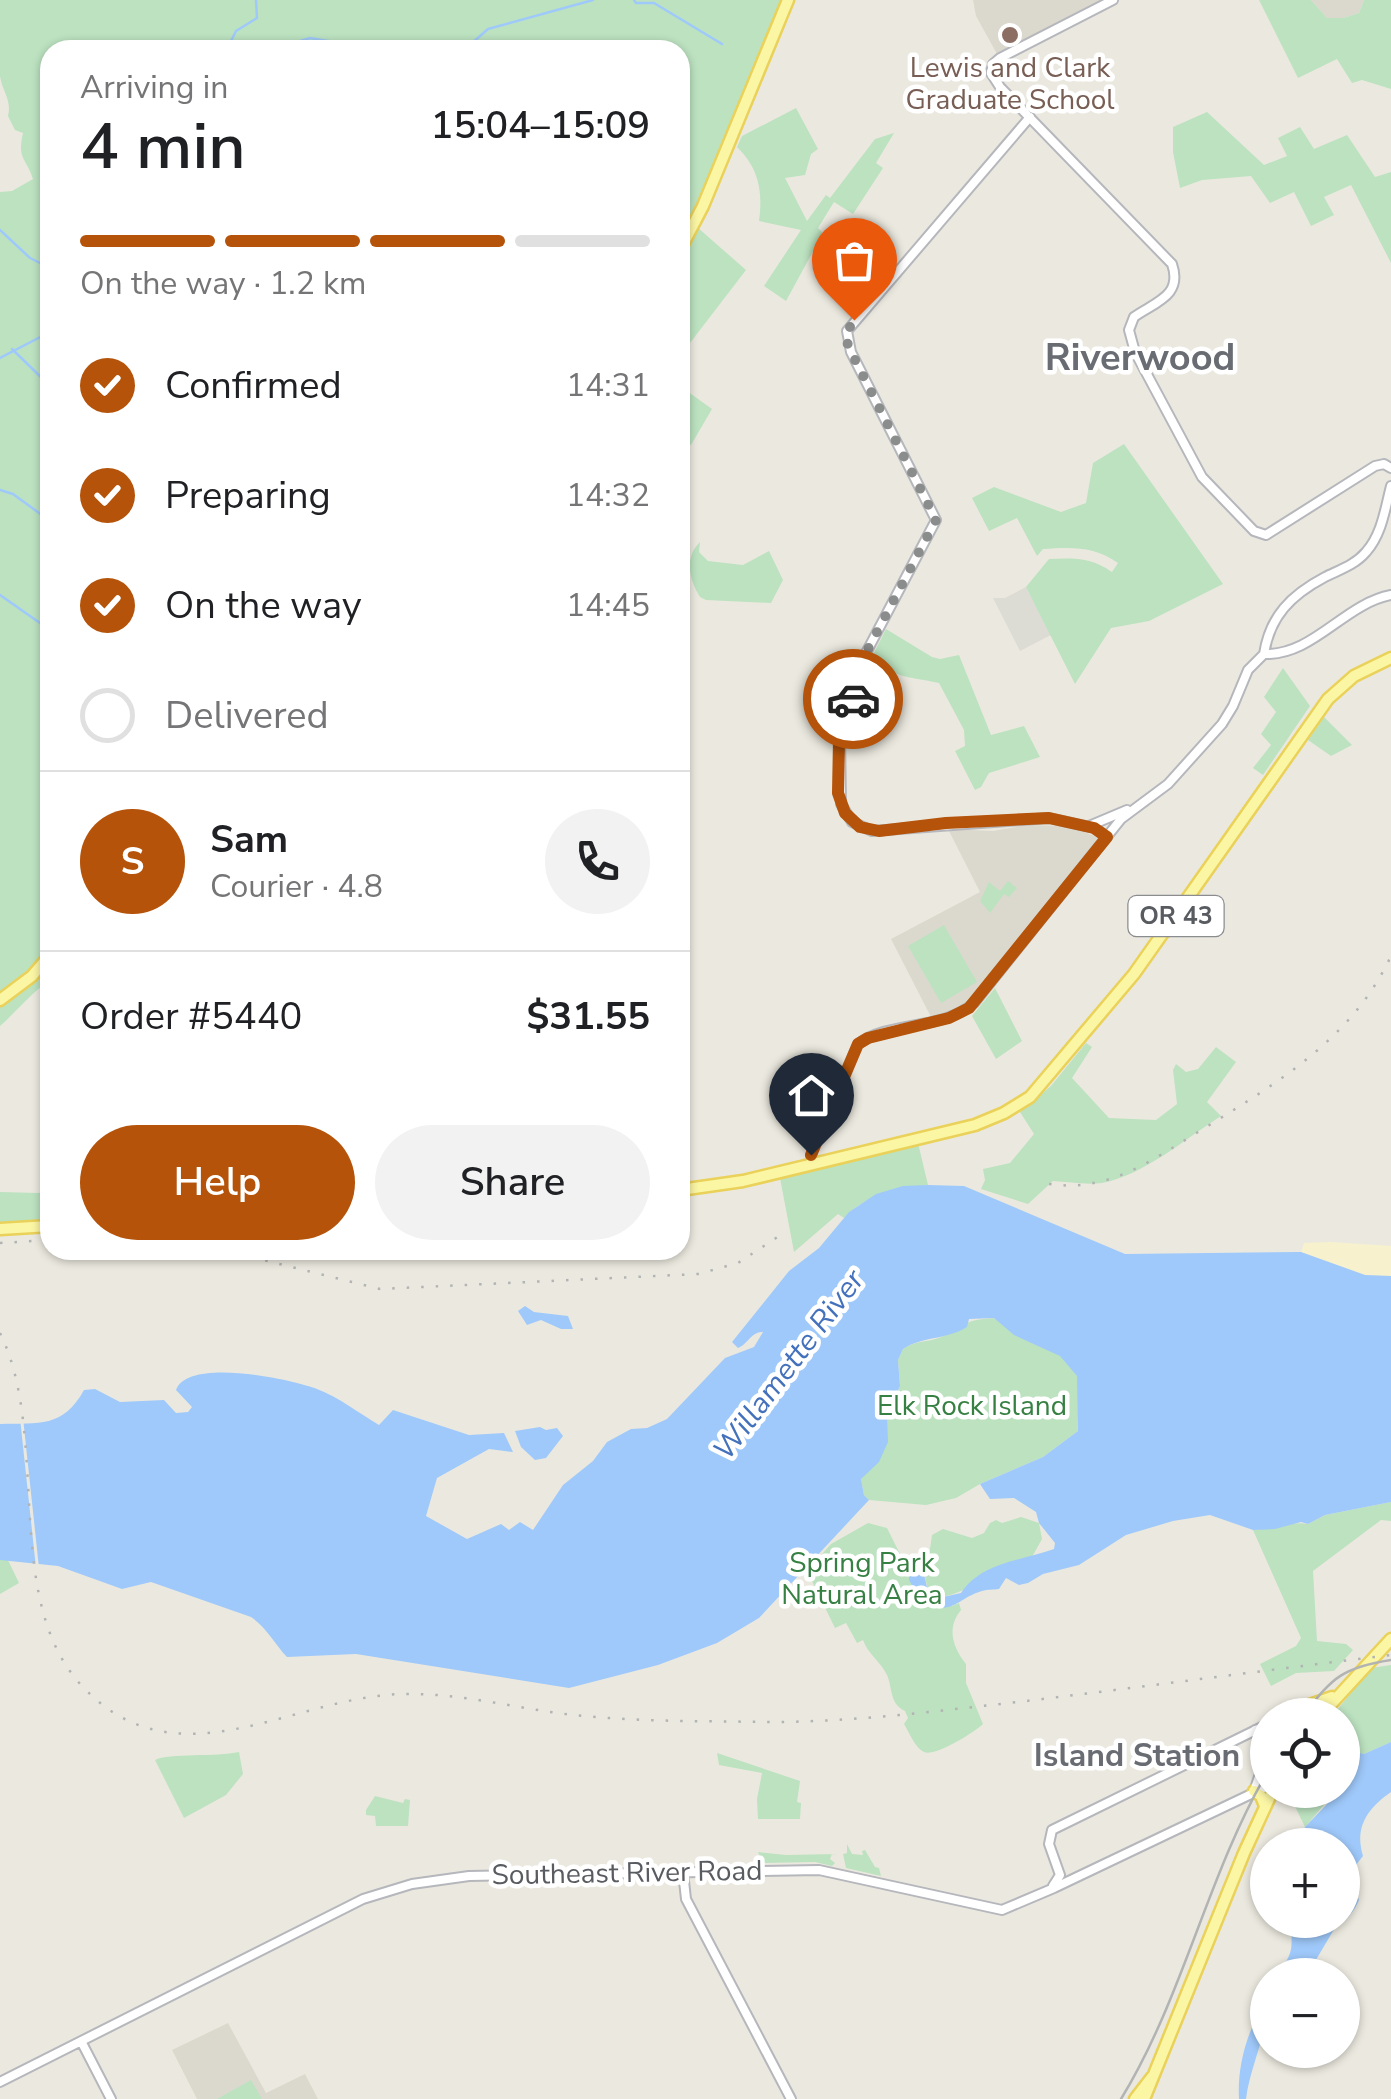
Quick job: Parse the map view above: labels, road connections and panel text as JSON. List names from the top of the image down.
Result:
{
  "streets": {
    "main road": ["OR 43"],
    "street": ["Southeast River Road"]
  },
  "districts": ["Riverwood", "Island Station"],
  "water": ["Willamette River"],
  "parks": ["Elk Rock Island", "Spring Park Natural Area"],
  "places": ["Lewis and Clark Graduate School"],
  "page": {
    "heading": ["4 min", "Arriving in", "15:04–15:09"],
    "panel": [
      "Sam",
      "Courier · 4.8",
      "Order #5440",
      "$31.55"
    ],
    "bar": "On the way · 1.2 km",
    "list": [
      ["Confirmed", "14:31"],
      ["Preparing", "14:32"],
      ["On the way", "14:45"],
      "Delivered"
    ],
    "round": "S",
    "buttons": ["Help", "Share"],
    "map_buttons": ["+", "−"]
  }
}
